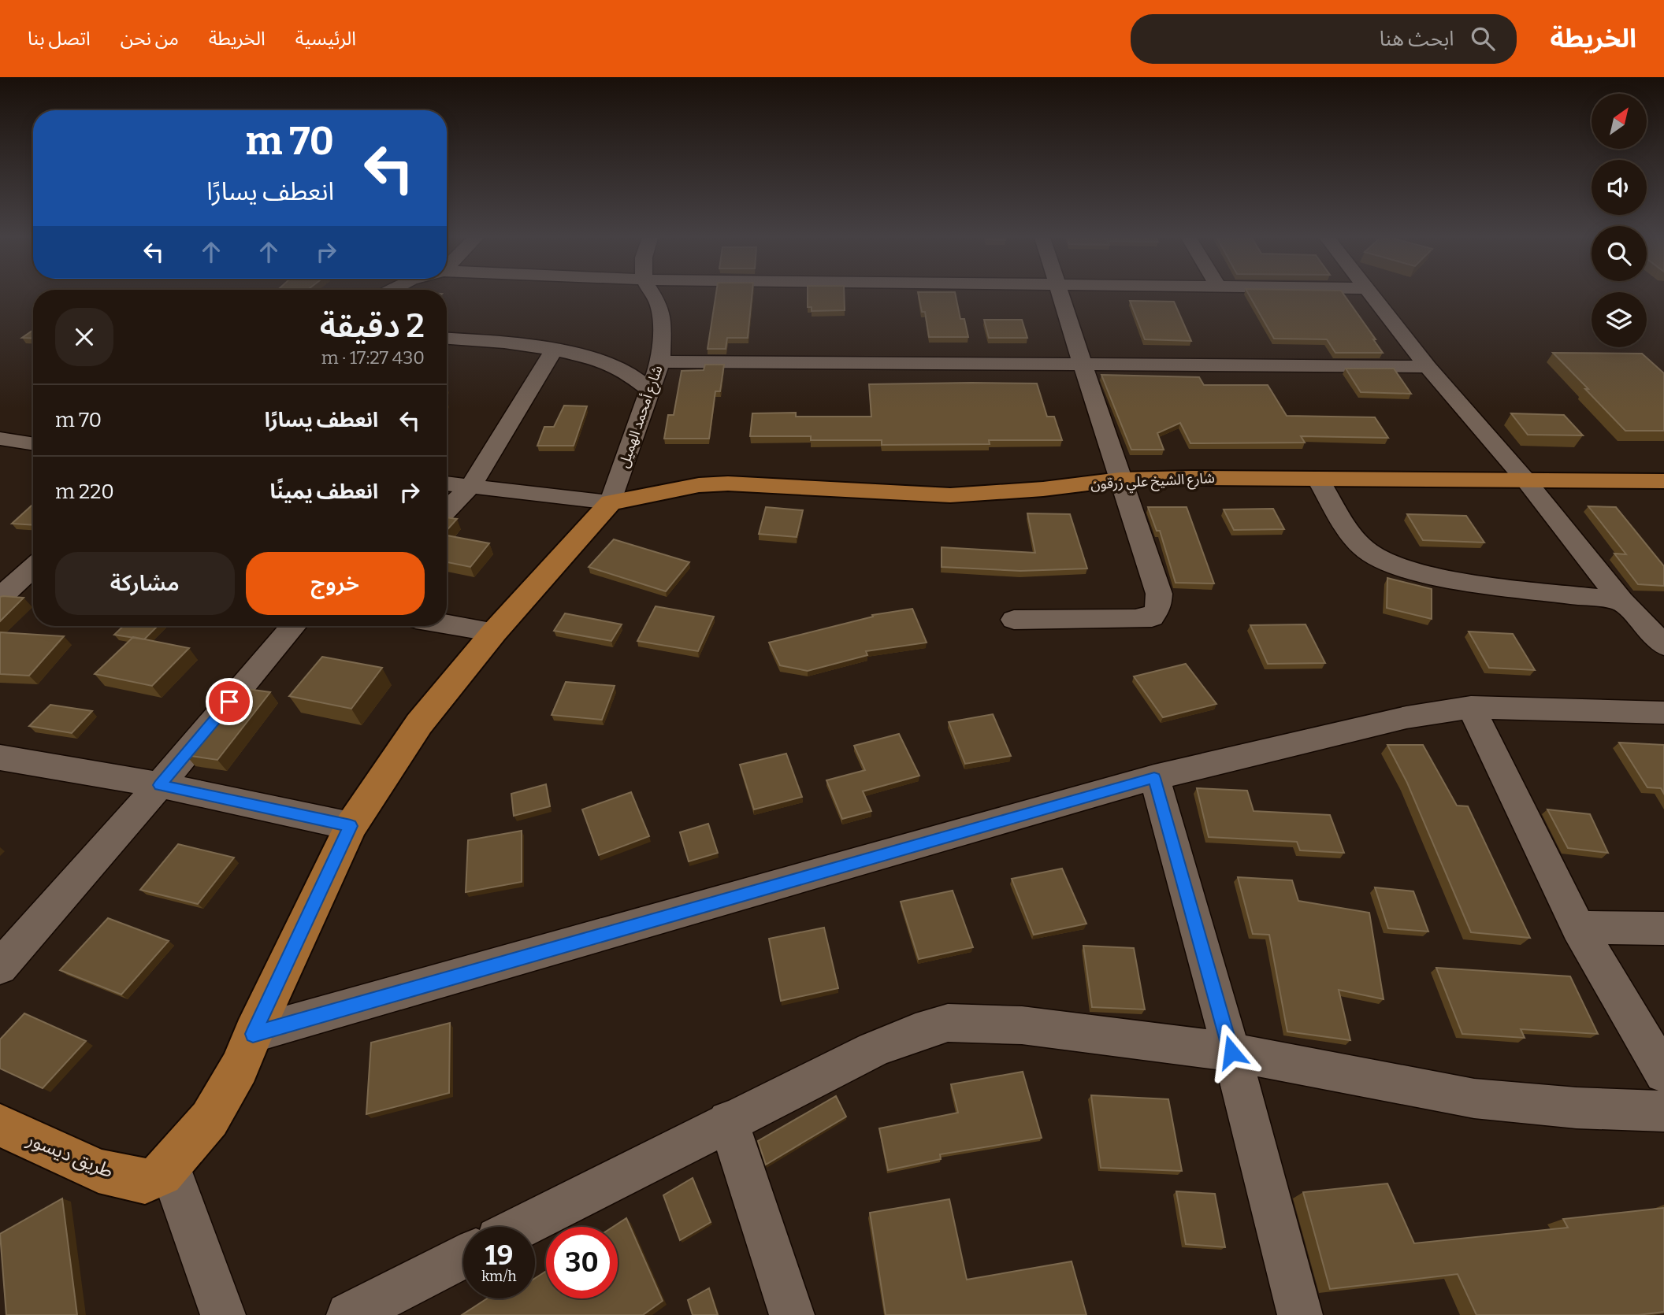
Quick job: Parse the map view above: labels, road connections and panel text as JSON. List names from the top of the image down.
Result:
{
  "streets": {
    "main road": ["شارع الشيخ علي زرقون", "طريق ديسور"],
    "street": ["شارع أمحمد الهميل"]
  },
  "crossings": [
    ["شارع أمحمد الهميل", "شارع الشيخ علي زرقون"],
    ["شارع أمحمد الهميل", "طريق ديسور"],
    ["شارع الشيخ علي زرقون", "طريق ديسور"]
  ],
  "north": "top right",
  "page": {
    "header": "الخريطة",
    "search": "ابحث هنا",
    "nav": [
      "الرئيسية",
      "الخريطة",
      "من نحن",
      "اتصل بنا"
    ],
    "turn": ["70 m", "انعطف يسارًا"],
    "heading": ["2 دقيقة", "430 m · 17:27"],
    "list": [
      {
        "name": "انعطف يسارًا",
        "value": "70 m"
      },
      {
        "name": "انعطف يمينًا",
        "value": "220 m"
      }
    ],
    "buttons": ["خروج", "مشاركة"],
    "speed": "19 km/h",
    "limit": "30"
  }
}
